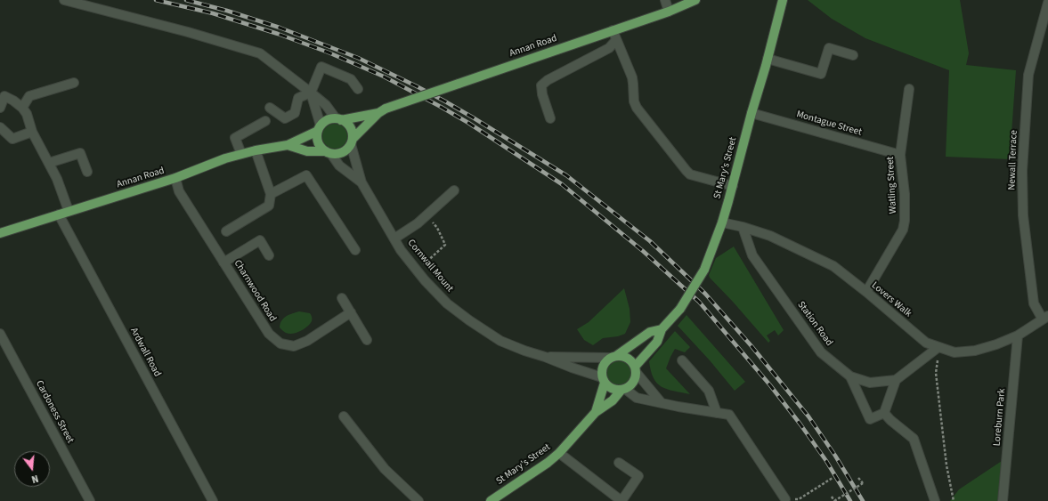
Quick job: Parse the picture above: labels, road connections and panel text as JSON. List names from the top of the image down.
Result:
{
  "streets": {
    "main road": ["Annan Road", "St Mary's Street"],
    "street": [
      "Montague Street",
      "Newall Terrace",
      "Watling Street",
      "Cornwall Mount",
      "Charnwood Road",
      "Lovers Walk",
      "Station Road",
      "Ardwall Road",
      "Cardoness Street",
      "Loreburn Park"
    ]
  },
  "crossings": [
    ["Annan Road", "Cornwall Mount"],
    ["Annan Road", "Charnwood Road"],
    ["Annan Road", "Ardwall Road"],
    ["Montague Street", "St Mary's Street"],
    ["Montague Street", "Watling Street"],
    ["Newall Terrace", "Lovers Walk"],
    ["St Mary's Street", "Cornwall Mount"],
    ["St Mary's Street", "Lovers Walk"],
    ["Watling Street", "Lovers Walk"],
    ["Lovers Walk", "Station Road"],
    ["Lovers Walk", "Loreburn Park"]
  ],
  "north": "bottom"
}
